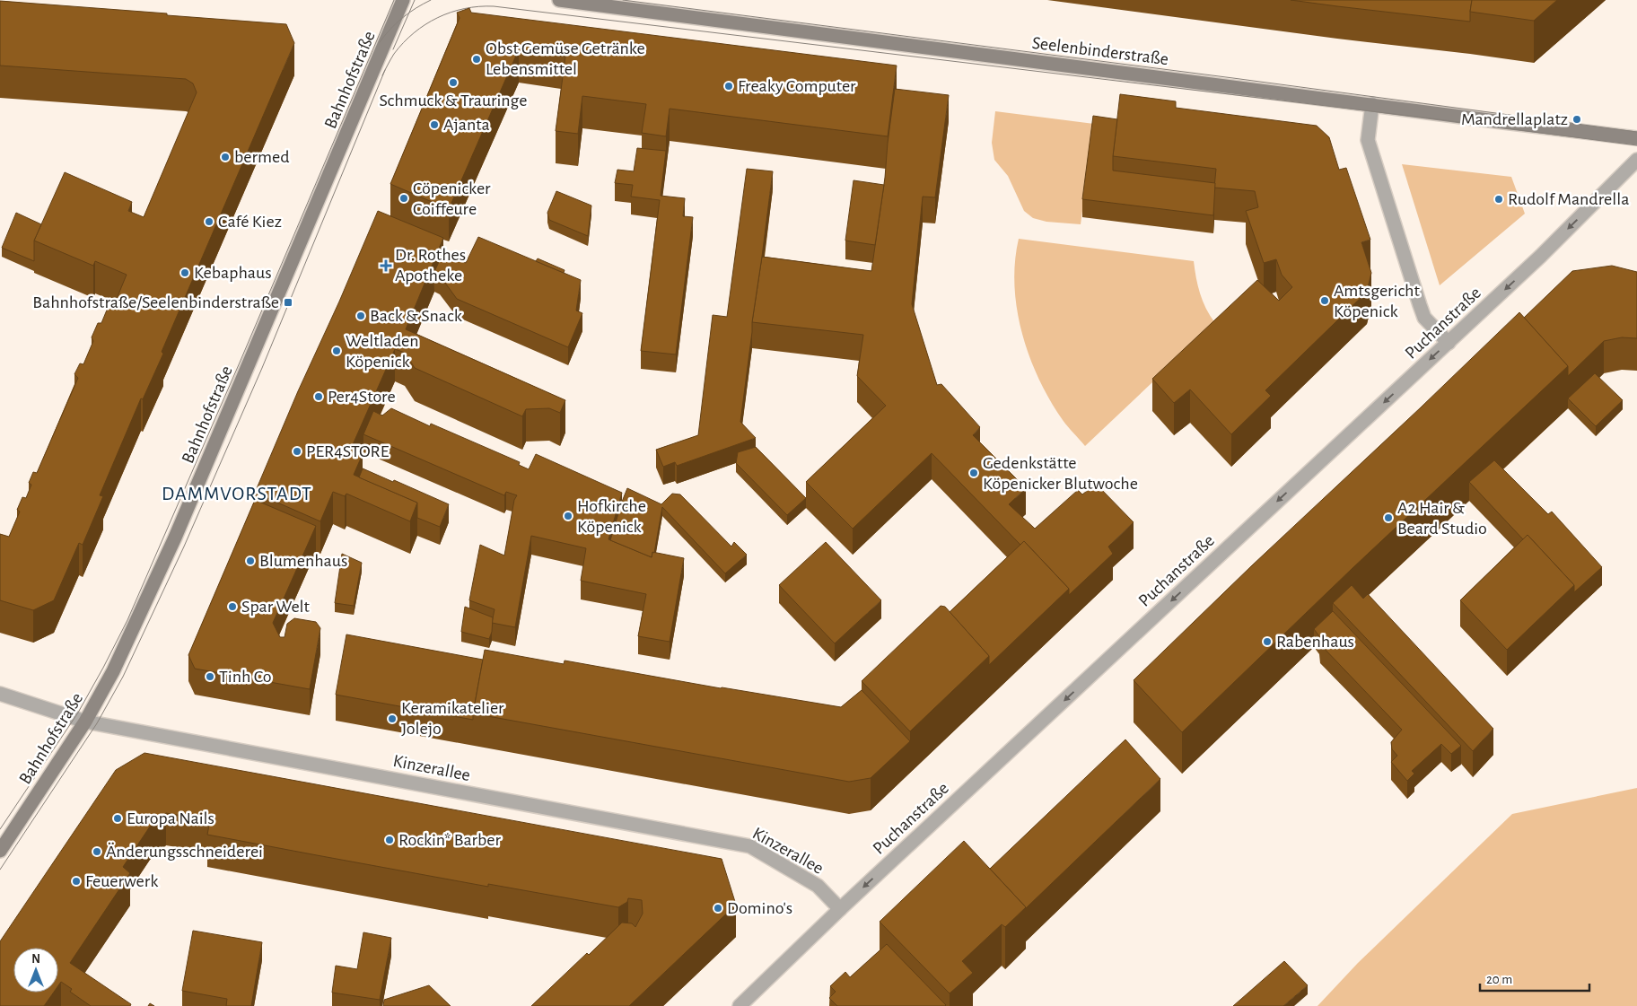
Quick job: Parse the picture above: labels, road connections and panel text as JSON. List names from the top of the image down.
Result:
{
  "streets": {
    "street": [
      "Seelenbinderstraße",
      "Bahnhofstraße",
      "Puchanstraße",
      "Kinzerallee"
    ]
  },
  "crossings": [
    ["Bahnhofstraße", "Kinzerallee"],
    ["Puchanstraße", "Kinzerallee"]
  ],
  "one_way": ["Puchanstraße"],
  "districts": ["DAMMVORSTADT"],
  "places": {
    "other": [
      "Obst Gemüse Getränke Lebensmittel",
      "Schmuck & Trauringe",
      "Freaky Computer",
      "Mandrellaplatz",
      "Ajanta",
      "bermed",
      "Cöpenicker Coiffeure",
      "Rudolf Mandrella",
      "Café Kiez",
      "Kebaphaus",
      "Amtsgericht Köpenick",
      "Back & Snack",
      "Weltladen Köpenick",
      "Per4Store",
      "PER4STORE",
      "Gedenkstätte Köpenicker Blutwoche",
      "Hofkirche Köpenick",
      "A2 Hair & Beard Studio",
      "Blumenhaus",
      "Spar Welt",
      "Rabenhaus",
      "Tinh Co",
      "Keramikatelier Jolejo",
      "Europa Nails",
      "Rockin* Barber",
      "Änderungsschneiderei",
      "Feuerwerk",
      "Domino's"
    ],
    "health": ["Dr. Rothes Apotheke"],
    "transit": ["Bahnhofstraße/Seelenbinderstraße"]
  },
  "scale_bar": "20 m",
  "north": "top"
}
